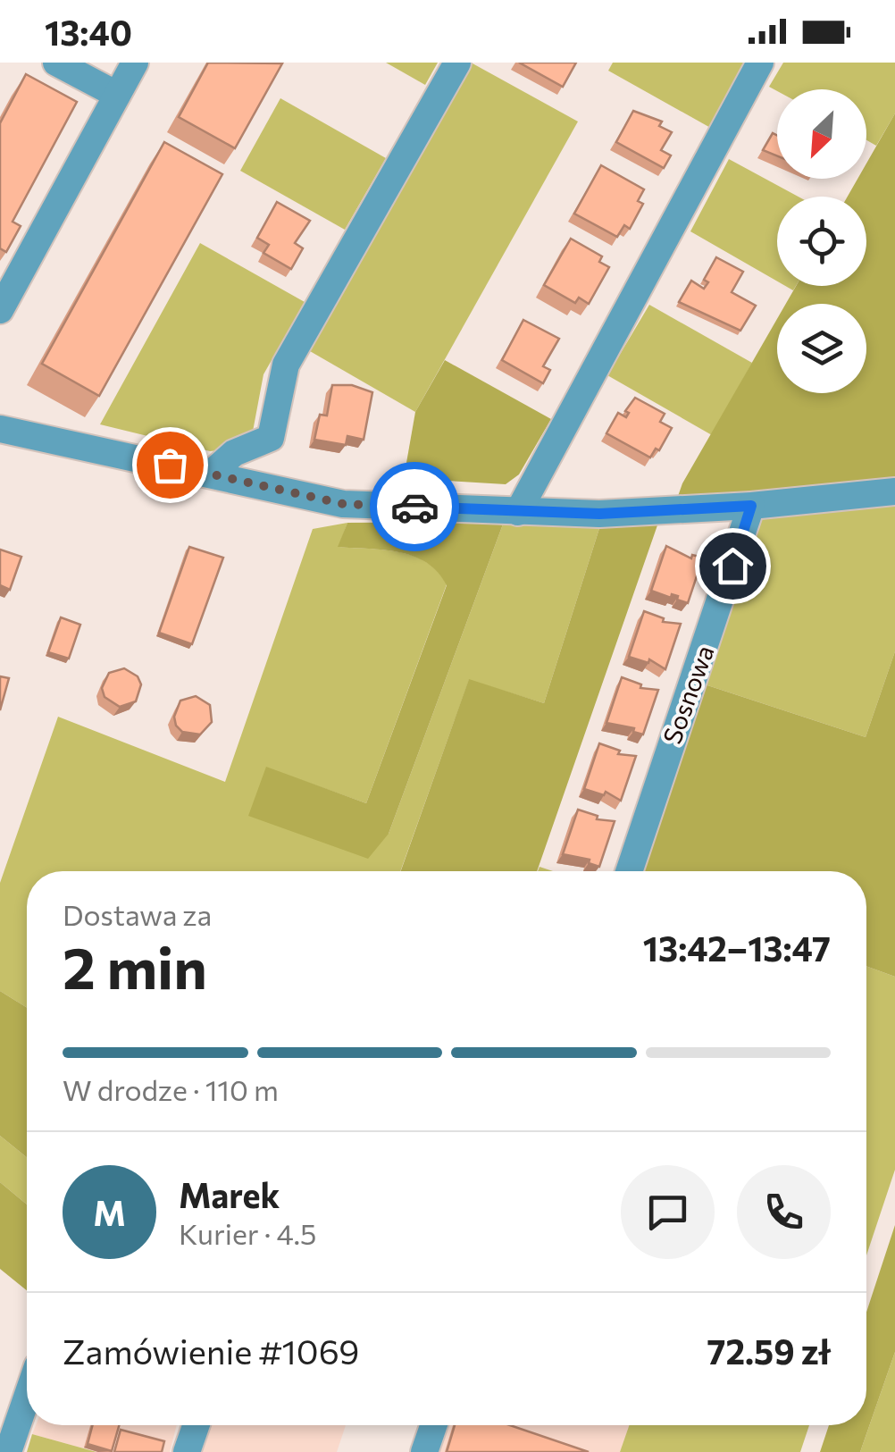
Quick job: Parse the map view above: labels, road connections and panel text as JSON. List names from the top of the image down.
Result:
{
  "streets": {
    "street": ["Sosnowa"]
  },
  "north": "bottom left",
  "page": {
    "status": "13:40",
    "heading": ["2 min", "Dostawa za", "13:42–13:47"],
    "panel": [
      "Marek",
      "Kurier · 4.5",
      "Zamówienie #1069",
      "72.59 zł"
    ],
    "bar": "W drodze · 110 m",
    "round": "M"
  }
}
